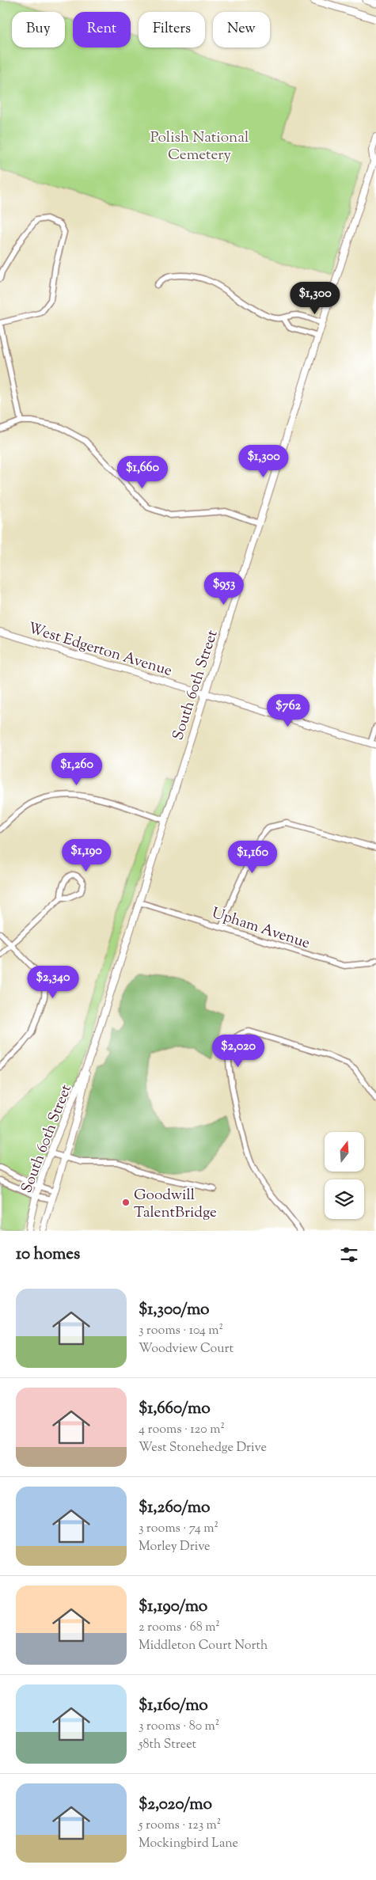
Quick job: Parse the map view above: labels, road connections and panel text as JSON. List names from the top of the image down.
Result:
{
  "streets": {
    "street": ["West Edgerton Avenue", "South 60th Street", "Upham Avenue"]
  },
  "crossings": [
    ["West Edgerton Avenue", "South 60th Street"],
    ["South 60th Street", "Upham Avenue"]
  ],
  "parks": ["Polish National Cemetery"],
  "places": ["Goodwill TalentBridge"],
  "north": "top",
  "page": {
    "chip": [
      "Buy",
      "Rent",
      "Filters",
      "New"
    ],
    "price": [
      "$1,300",
      "$1,300",
      "$1,660",
      "$953",
      "$762",
      "$1,260",
      "$1,190",
      "$1,160",
      "$2,340",
      "$2,020"
    ],
    "heading": "10 homes",
    "list": [
      {
        "name": "$1,300/mo",
        "note": "3 rooms · 104 m² · Woodview Court"
      },
      {
        "name": "$1,660/mo",
        "note": "4 rooms · 120 m² · West Stonehedge Drive"
      },
      {
        "name": "$1,260/mo",
        "note": "3 rooms · 74 m² · Morley Drive"
      },
      {
        "name": "$1,190/mo",
        "note": "2 rooms · 68 m² · Middleton Court North"
      },
      {
        "name": "$1,160/mo",
        "note": "3 rooms · 80 m² · 58th Street"
      },
      {
        "name": "$2,020/mo",
        "note": "5 rooms · 123 m² · Mockingbird Lane"
      }
    ]
  }
}
